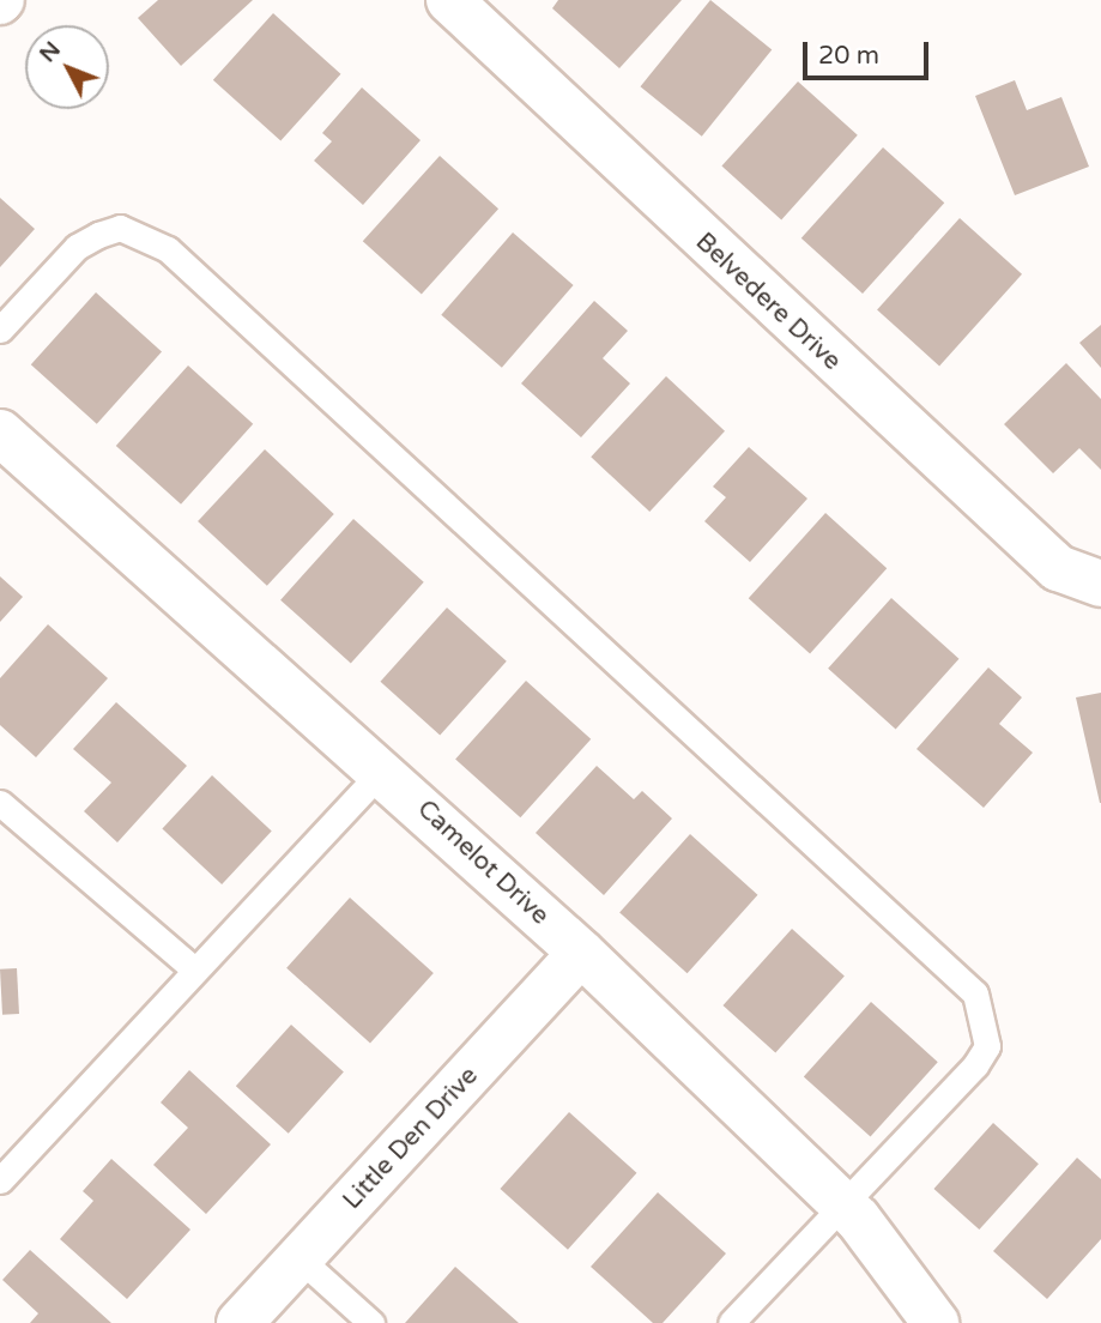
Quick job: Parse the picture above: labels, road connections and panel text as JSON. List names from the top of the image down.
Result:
{
  "streets": {
    "street": ["Belvedere Drive", "Camelot Drive", "Little Den Drive"]
  },
  "crossings": [
    ["Camelot Drive", "Little Den Drive"]
  ],
  "scale_bar": "20 m",
  "north": "top left"
}
